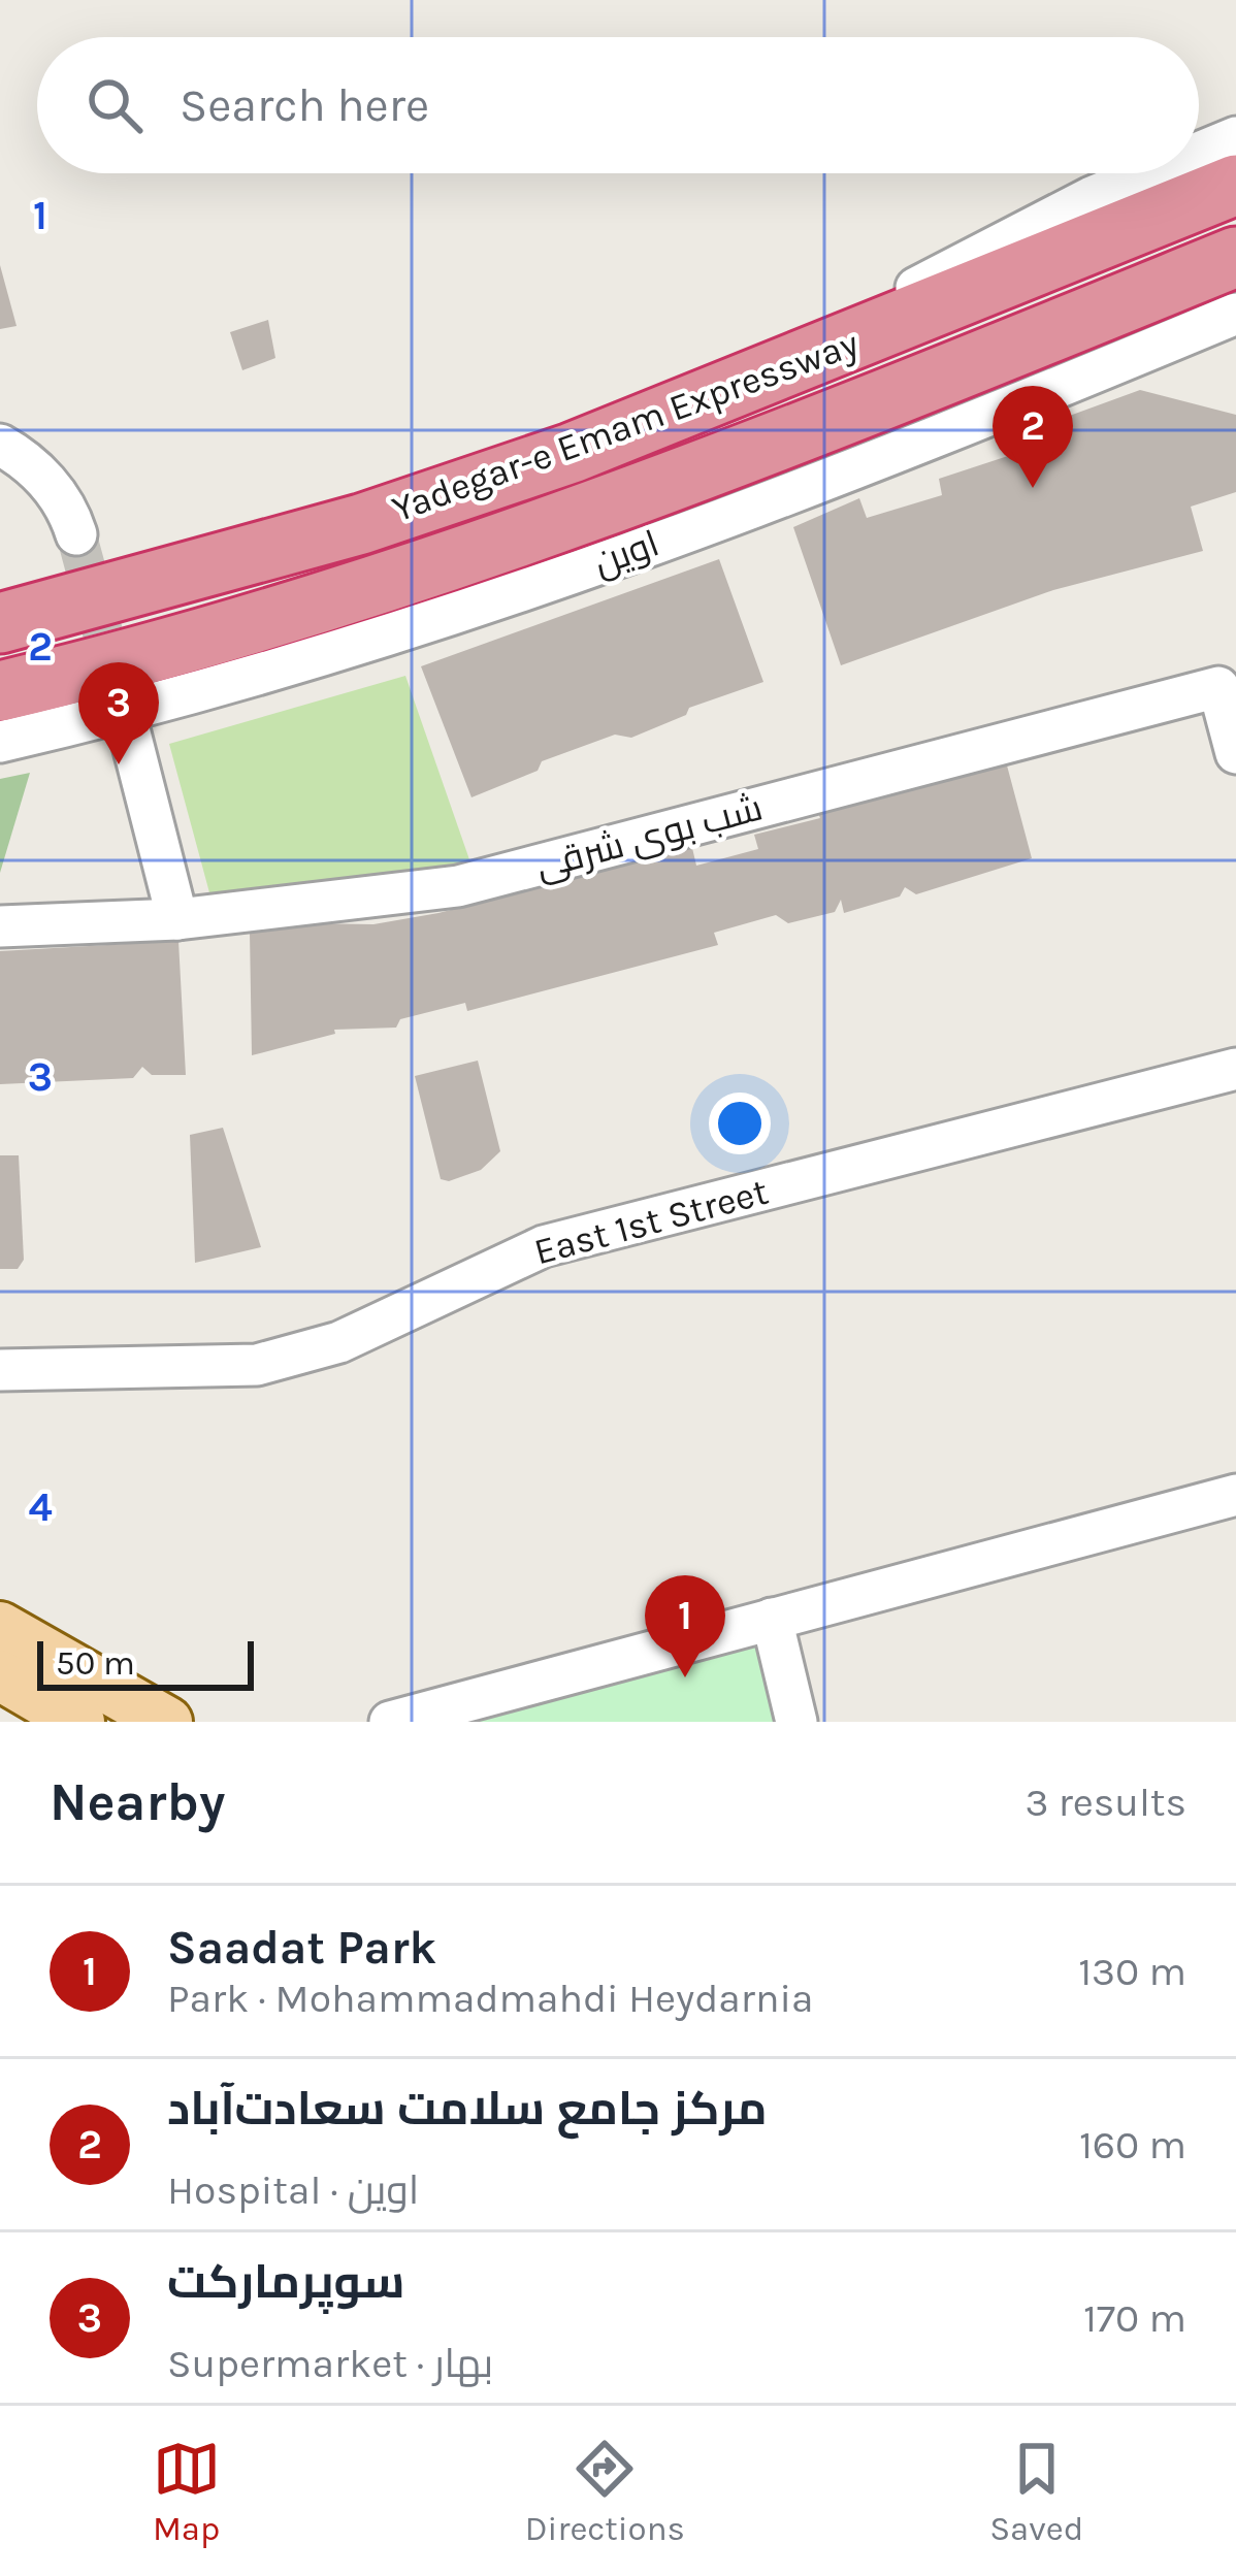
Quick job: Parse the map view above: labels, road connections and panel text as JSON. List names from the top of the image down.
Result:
{
  "streets": {
    "highway": ["Yadegar-e Emam Expressway"],
    "street": ["اوین", "شب بوی شرقی", "East 1st Street"]
  },
  "scale_bar": "50 m",
  "page": {
    "search": "Search here",
    "pins": ["2", "3", "1"],
    "scale": "50 m",
    "heading": ["Nearby", "3 results"],
    "list": [
      {
        "mark": "1",
        "name": "Saadat Park",
        "note": "Park · Mohammadmahdi Heydarnia",
        "value": "130 m"
      },
      {
        "mark": "2",
        "name": "مرکز جامع سلامت سعادت‌آباد",
        "note": "Hospital · اوین",
        "value": "160 m"
      },
      {
        "mark": "3",
        "name": "سوپرمارکت",
        "note": "Supermarket · بهار",
        "value": "170 m"
      }
    ],
    "nav": ["Map", "Directions", "Saved"]
  },
  "grid": {
    "rows": [
      "1",
      "2",
      "3",
      "4"
    ]
  }
}
